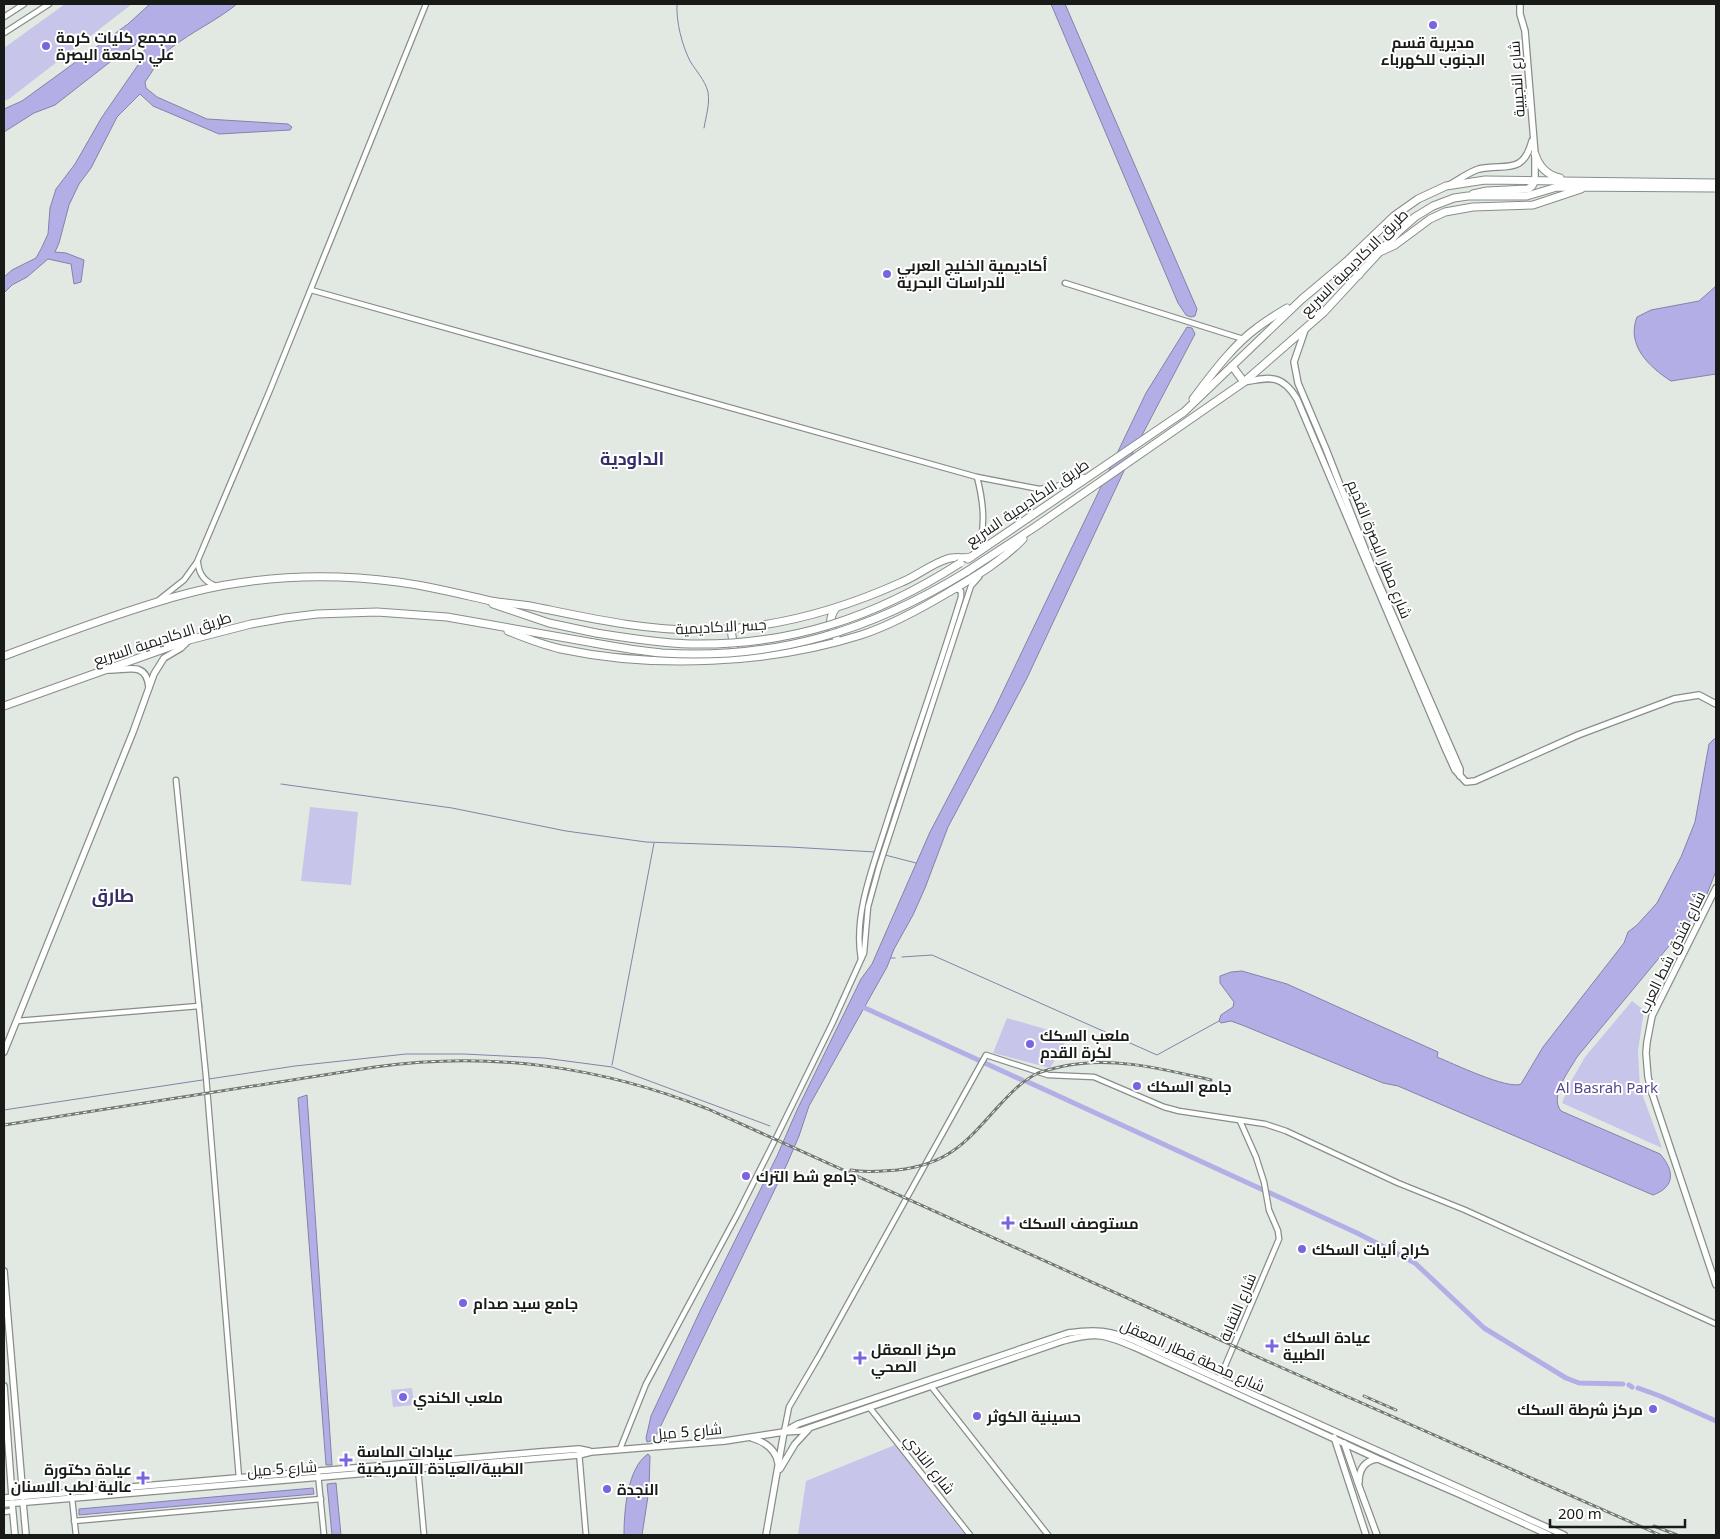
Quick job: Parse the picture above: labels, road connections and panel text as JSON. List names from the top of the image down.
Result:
{
  "streets": {
    "highway": ["طريق الاكاديمية السريع", "جسر الاكاديمية"],
    "main road": [
      "شارع النجيبية",
      "شارع مطار البصرة القديم",
      "شارع فندق شط العرب",
      "شارع محطة قطار المعقل",
      "شارع 5 ميل"
    ],
    "street": ["شارع النقابة", "شارع النادي"]
  },
  "crossings": [
    ["شارع النجيبية", "طريق الاكاديمية السريع"],
    ["طريق الاكاديمية السريع", "شارع مطار البصرة القديم"],
    ["طريق الاكاديمية السريع", "جسر الاكاديمية"],
    ["شارع النقابة", "شارع محطة قطار المعقل"],
    ["شارع محطة قطار المعقل", "شارع 5 ميل"],
    ["شارع محطة قطار المعقل", "شارع النادي"]
  ],
  "districts": ["الداودية", "طارق"],
  "parks": ["Al Basrah Park"],
  "places": {
    "other": [
      "مديرية قسم الجنوب للكهرباء",
      "مجمع كليات كرمة علي جامعة البصرة",
      "أكاديمية الخليج العربي للدراسات البحرية",
      "ملعب السكك لكرة القدم",
      "جامع السكك",
      "جامع شط الترك",
      "كراج أليات السكك",
      "جامع سيد صدام",
      "ملعب الكندي",
      "مركز شرطة السكك",
      "حسينية الكوثر",
      "النجدة"
    ],
    "health": [
      "مستوصف السكك",
      "عيادة السكك الطبية",
      "مركز المعقل الصحي",
      "عيادات الماسة الطبية/العيادة التمريضية",
      "عيادة دكتورة عالية لطب الاسنان"
    ]
  },
  "scale_bar": "200 m"
}
